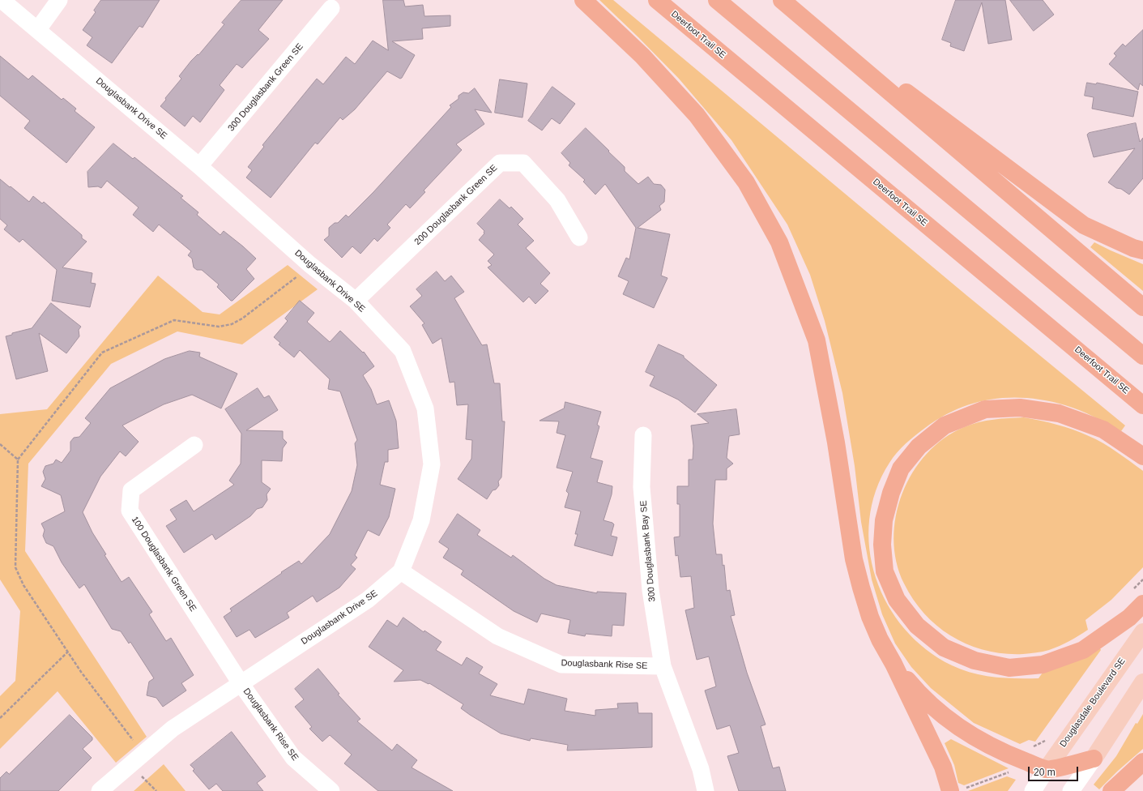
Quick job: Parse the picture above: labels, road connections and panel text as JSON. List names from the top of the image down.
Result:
{
  "streets": {
    "highway": ["Deerfoot Trail SE"],
    "main road": ["Douglasdale Boulevard SE"],
    "street": [
      "300 Douglasbank Green SE",
      "Douglasbank Drive SE",
      "200 Douglasbank Green SE",
      "300 Douglasbank Bay SE",
      "100 Douglasbank Green SE",
      "Douglasbank Rise SE"
    ]
  },
  "crossings": [
    ["300 Douglasbank Green SE", "Douglasbank Drive SE"],
    ["Douglasbank Drive SE", "200 Douglasbank Green SE"],
    ["Douglasbank Drive SE", "100 Douglasbank Green SE"],
    ["Douglasbank Drive SE", "Douglasbank Rise SE"],
    ["300 Douglasbank Bay SE", "Douglasbank Rise SE"],
    ["100 Douglasbank Green SE", "Douglasbank Rise SE"]
  ],
  "scale_bar": "20 m"
}
